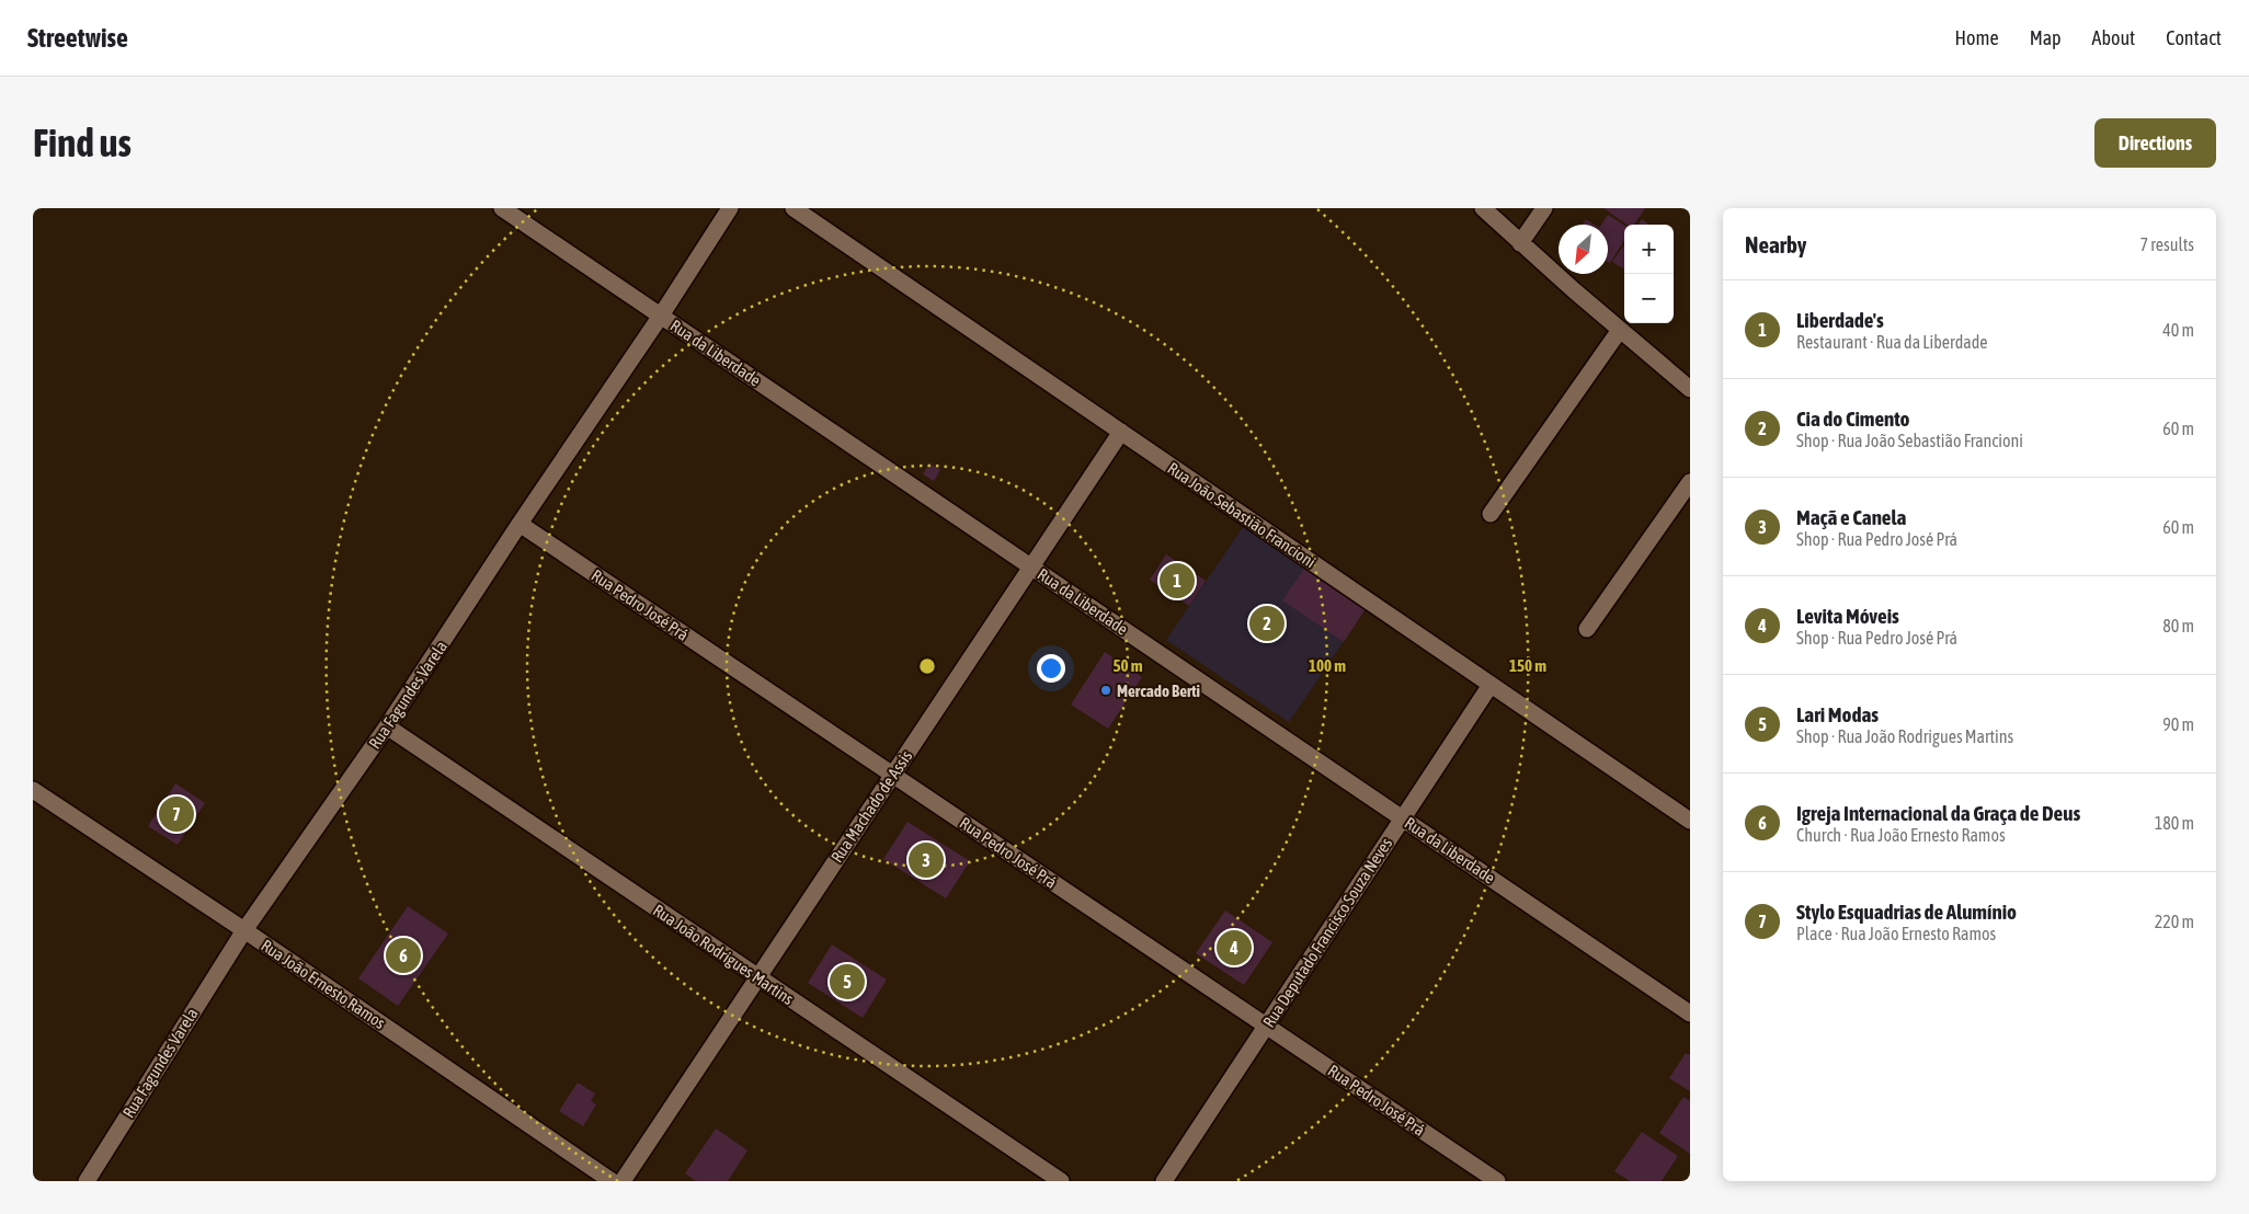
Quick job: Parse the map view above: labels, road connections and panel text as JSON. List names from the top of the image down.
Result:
{
  "streets": {
    "street": [
      "Rua da Liberdade",
      "Rua João Sebastião Francioni",
      "Rua Pedro José Prá",
      "Rua Fagundes Varela",
      "Rua Machado de Assis",
      "Rua Deputado Francisco Souza Neves",
      "Rua João Rodrigues Martins",
      "Rua João Ernesto Ramos"
    ]
  },
  "crossings": [
    ["Rua da Liberdade", "Rua Fagundes Varela"],
    ["Rua da Liberdade", "Rua Machado de Assis"],
    ["Rua da Liberdade", "Rua Deputado Francisco Souza Neves"],
    ["Rua João Sebastião Francioni", "Rua Machado de Assis"],
    ["Rua João Sebastião Francioni", "Rua Deputado Francisco Souza Neves"],
    ["Rua Pedro José Prá", "Rua Fagundes Varela"],
    ["Rua Pedro José Prá", "Rua Machado de Assis"],
    ["Rua Pedro José Prá", "Rua Deputado Francisco Souza Neves"],
    ["Rua Fagundes Varela", "Rua João Rodrigues Martins"],
    ["Rua Fagundes Varela", "Rua João Ernesto Ramos"],
    ["Rua Machado de Assis", "Rua João Rodrigues Martins"]
  ],
  "places": ["Mercado Berti"],
  "north": "bottom left",
  "page": {
    "header": "Streetwise",
    "nav": [
      "Home",
      "Map",
      "About",
      "Contact"
    ],
    "buttons": "Directions",
    "title": "Find us",
    "heading": ["Nearby", "7 results"],
    "map_buttons": ["+", "−"],
    "list": [
      {
        "mark": "1",
        "name": "Liberdade's",
        "note": "Restaurant · Rua da Liberdade",
        "value": "40 m"
      },
      {
        "mark": "2",
        "name": "Cia do Cimento",
        "note": "Shop · Rua João Sebastião Francioni",
        "value": "60 m"
      },
      {
        "mark": "3",
        "name": "Maçã e Canela",
        "note": "Shop · Rua Pedro José Prá",
        "value": "60 m"
      },
      {
        "mark": "4",
        "name": "Levita Móveis",
        "note": "Shop · Rua Pedro José Prá",
        "value": "80 m"
      },
      {
        "mark": "5",
        "name": "Lari Modas",
        "note": "Shop · Rua João Rodrigues Martins",
        "value": "90 m"
      },
      {
        "mark": "6",
        "name": "Igreja Internacional da Graça de Deus",
        "note": "Church · Rua João Ernesto Ramos",
        "value": "180 m"
      },
      {
        "mark": "7",
        "name": "Stylo Esquadrias de Alumínio",
        "note": "Place · Rua João Ernesto Ramos",
        "value": "220 m"
      }
    ],
    "pins": [
      "1",
      "2",
      "7",
      "3",
      "4",
      "6",
      "5"
    ]
  },
  "rings": ["50 m", "100 m", "150 m"]
}
